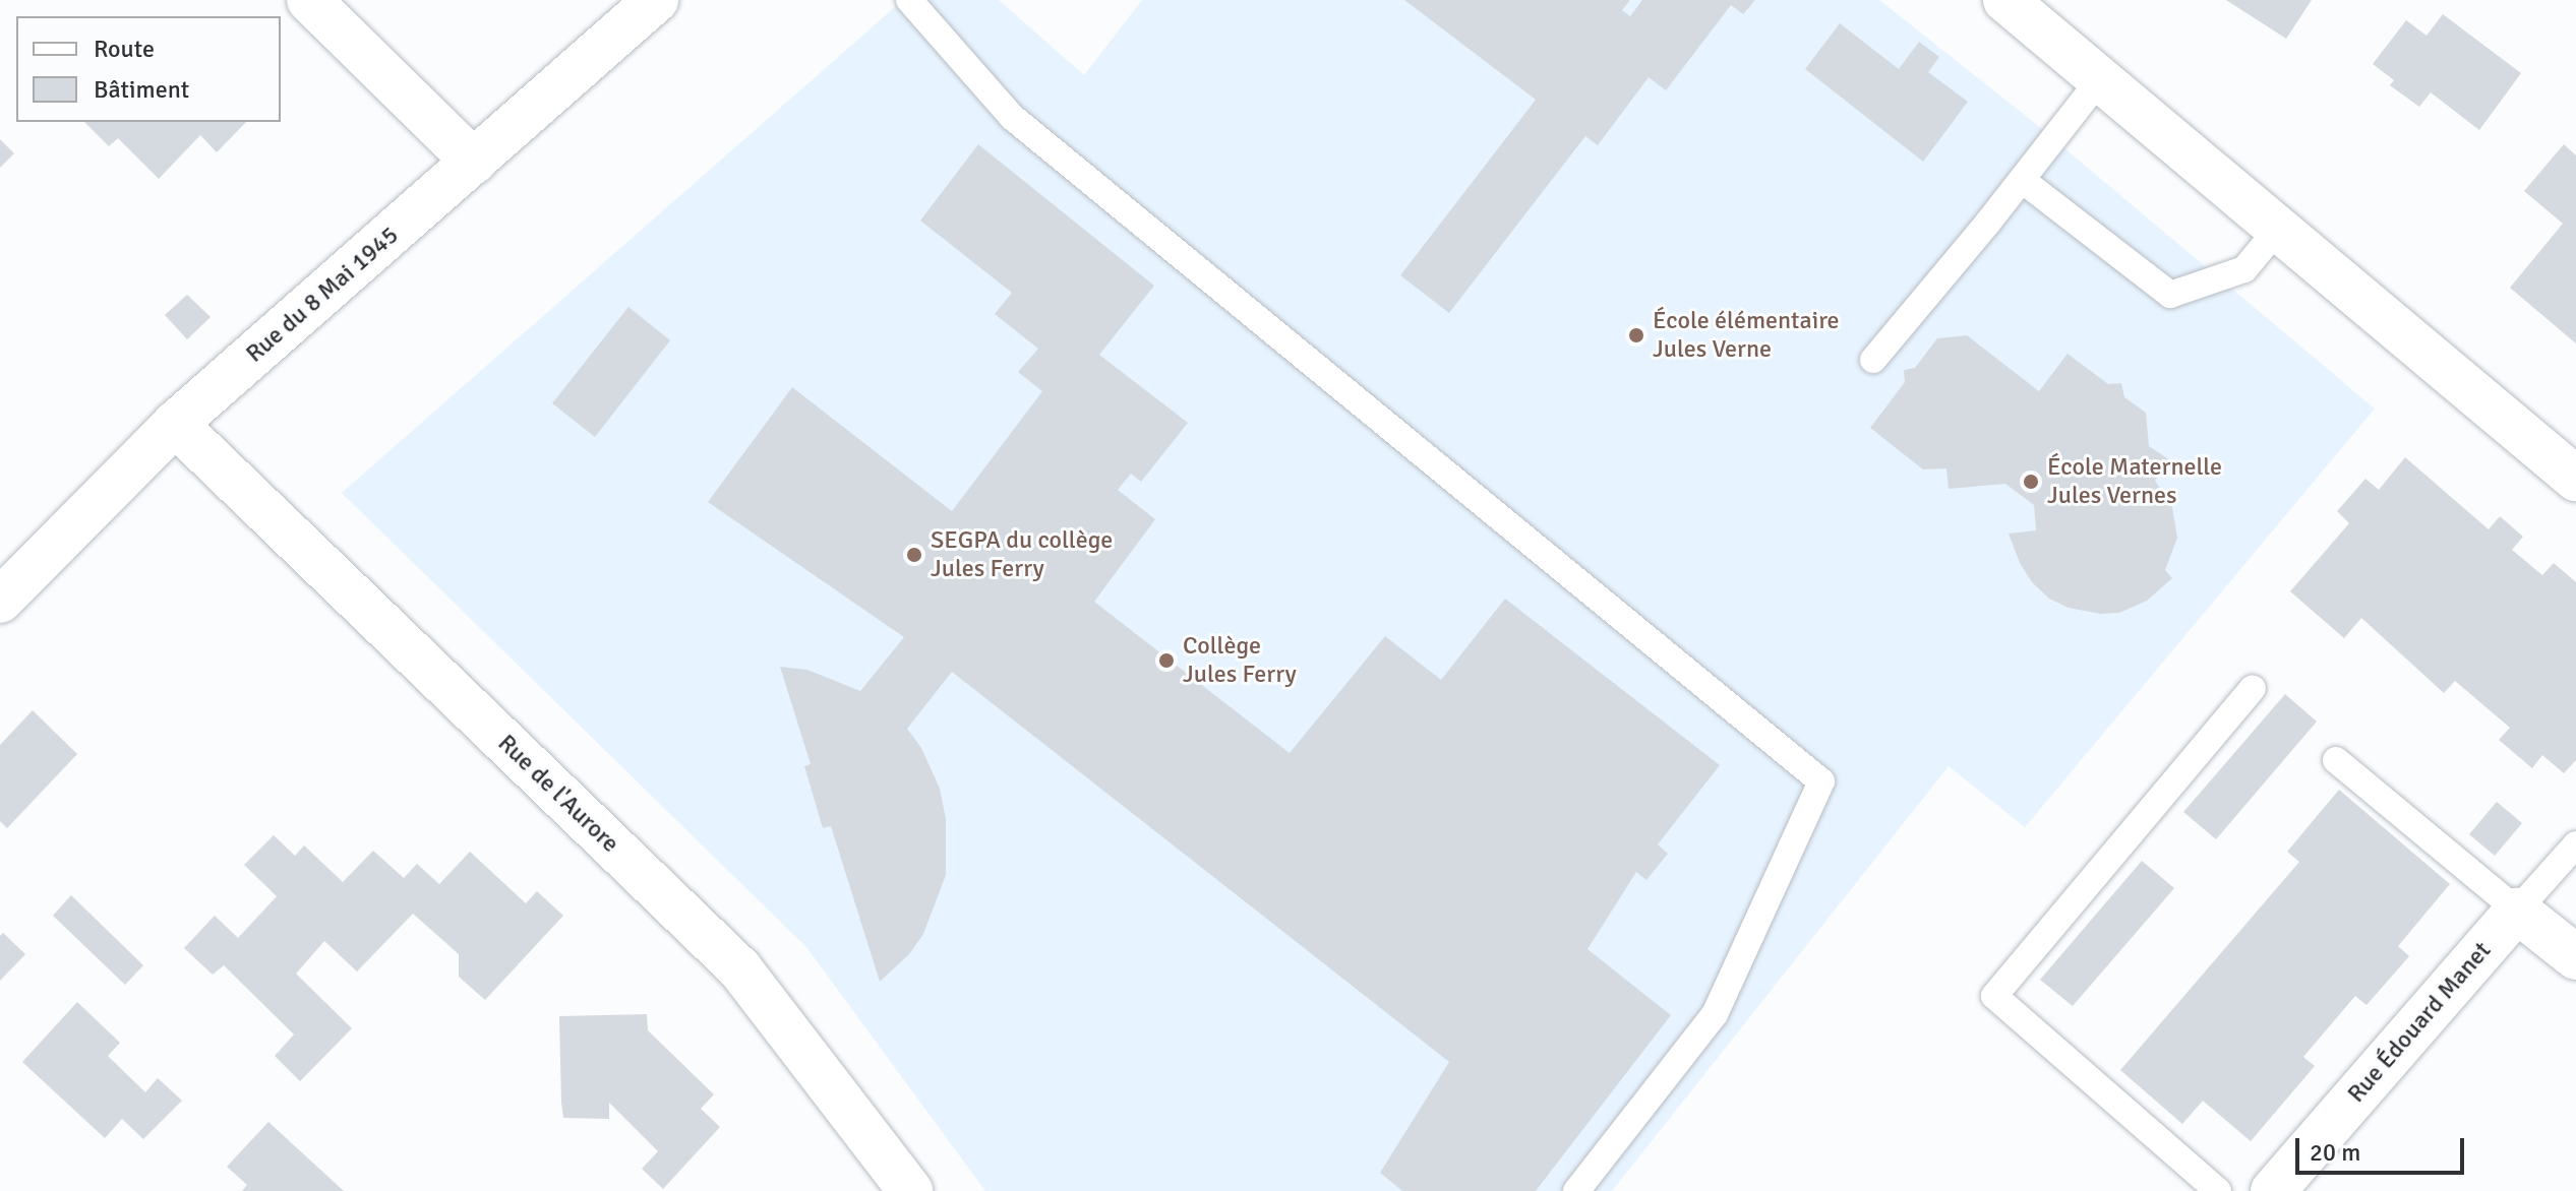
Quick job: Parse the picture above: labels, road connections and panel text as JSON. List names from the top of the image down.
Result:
{
  "streets": {
    "street": ["Rue du 8 Mai 1945", "Rue de l'Aurore", "Rue Édouard Manet"]
  },
  "crossings": [
    ["Rue du 8 Mai 1945", "Rue de l'Aurore"]
  ],
  "places": [
    "École élémentaire Jules Verne",
    "École Maternelle Jules Vernes",
    "SEGPA du collège Jules Ferry",
    "Collège Jules Ferry"
  ],
  "legend": ["Route", "Bâtiment"],
  "scale_bar": "20 m"
}
